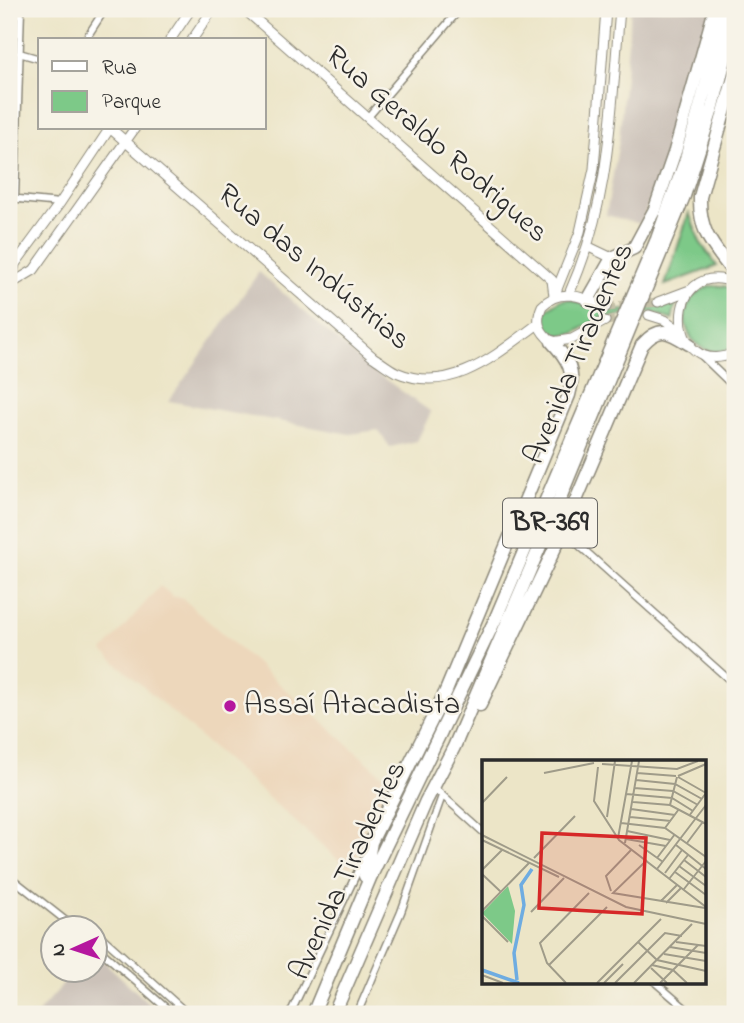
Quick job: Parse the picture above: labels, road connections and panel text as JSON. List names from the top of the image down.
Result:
{
  "streets": {
    "highway": ["Avenida Tiradentes", "BR-369"],
    "street": ["Rua Geraldo Rodrigues", "Rua das Indústrias"]
  },
  "places": ["Assaí Atacadista"],
  "legend": ["Rua", "Parque"],
  "north": "left"
}
